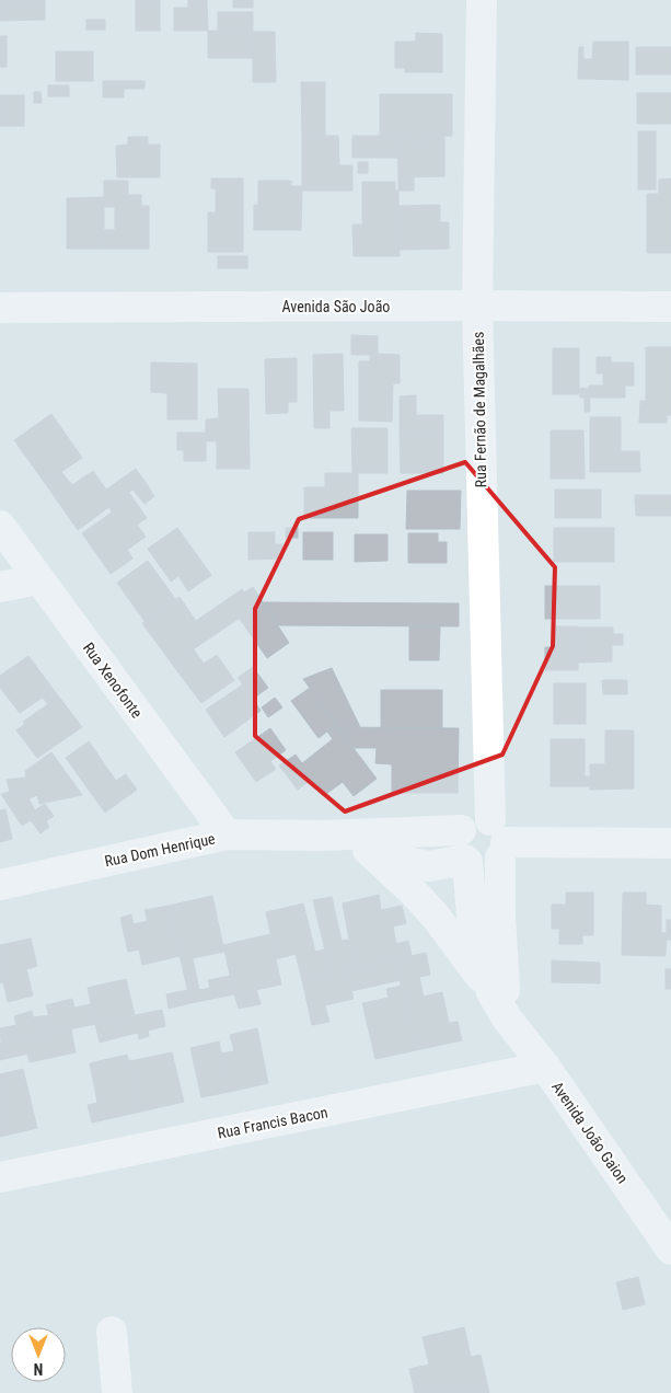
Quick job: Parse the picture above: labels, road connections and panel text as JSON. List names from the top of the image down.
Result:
{
  "streets": {
    "street": [
      "Avenida São João",
      "Rua Fernão de Magalhães",
      "Rua Xenofonte",
      "Rua Dom Henrique",
      "Rua Francis Bacon",
      "Avenida João Gaion"
    ]
  },
  "crossings": [
    ["Avenida São João", "Rua Fernão de Magalhães"],
    ["Rua Fernão de Magalhães", "Rua Dom Henrique"],
    ["Rua Fernão de Magalhães", "Avenida João Gaion"],
    ["Rua Xenofonte", "Rua Dom Henrique"],
    ["Rua Dom Henrique", "Avenida João Gaion"],
    ["Rua Francis Bacon", "Avenida João Gaion"]
  ],
  "north": "bottom"
}
